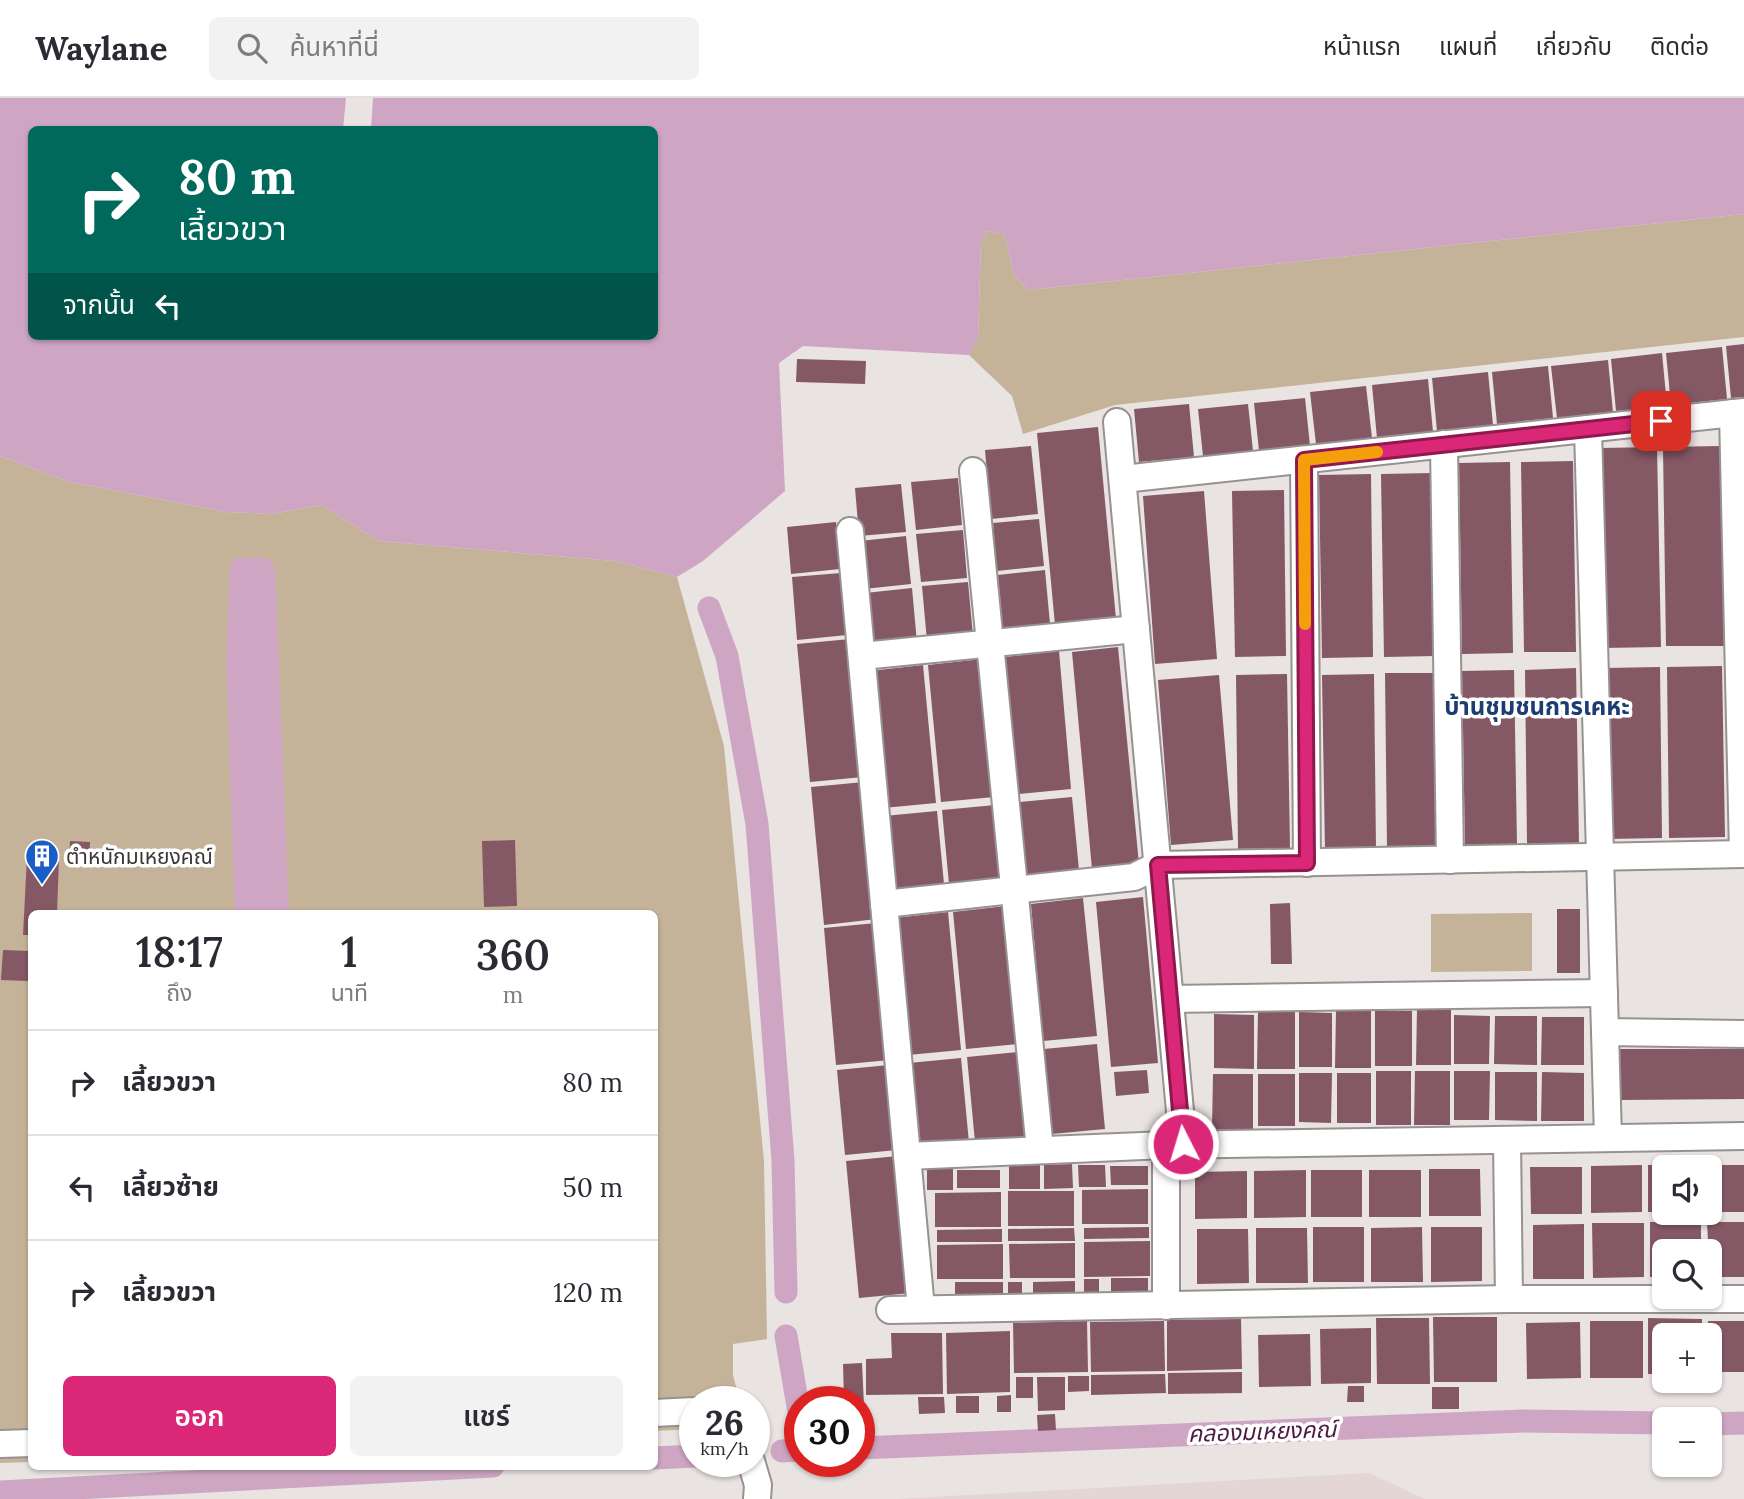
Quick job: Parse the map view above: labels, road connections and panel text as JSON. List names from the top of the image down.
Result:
{
  "districts": ["บ้านชุมชนการเคหะ"],
  "water": ["คลองมเหยงคณ์"],
  "places": {
    "building": ["ตำหนักมเหยงคณ์"]
  },
  "page": {
    "header": "Waylane",
    "search": "ค้นหาที่นี่",
    "nav": [
      "หน้าแรก",
      "แผนที่",
      "เกี่ยวกับ",
      "ติดต่อ"
    ],
    "turn": ["80 m", "เลี้ยวขวา"],
    "then": "จากนั้น",
    "eta": [
      "18:17",
      "ถึง",
      "1",
      "นาที",
      "360",
      "m"
    ],
    "list": [
      {
        "name": "เลี้ยวขวา",
        "value": "80 m"
      },
      {
        "name": "เลี้ยวซ้าย",
        "value": "50 m"
      },
      {
        "name": "เลี้ยวขวา",
        "value": "120 m"
      }
    ],
    "map_buttons": ["+", "−"],
    "buttons": ["ออก", "แชร์"],
    "speed": "26 km/h",
    "limit": "30"
  }
}
